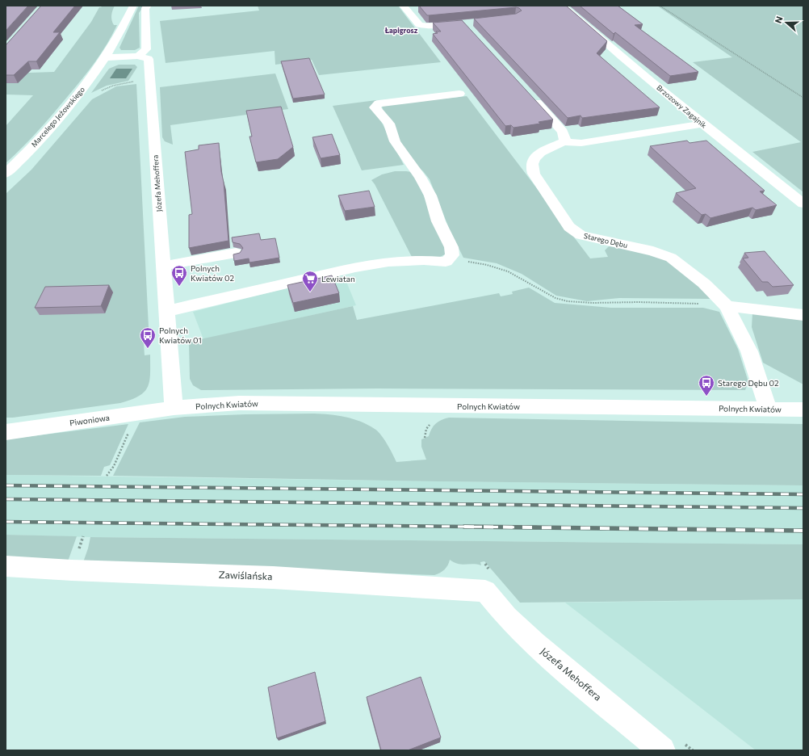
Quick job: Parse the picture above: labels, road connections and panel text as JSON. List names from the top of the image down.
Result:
{
  "streets": {
    "street": [
      "Brzozowy Zagajnik",
      "Marcelego Jeżowskiego",
      "Józefa Mehoffera",
      "Starego Dębu",
      "Polnych Kwiatów",
      "Piwoniowa",
      "Zawiślańska"
    ]
  },
  "crossings": [
    ["Józefa Mehoffera", "Polnych Kwiatów"],
    ["Józefa Mehoffera", "Piwoniowa"],
    ["Józefa Mehoffera", "Zawiślańska"],
    ["Starego Dębu", "Polnych Kwiatów"],
    ["Polnych Kwiatów", "Piwoniowa"]
  ],
  "districts": ["Łapigrosz"],
  "places": {
    "bus stop": ["Polnych Kwiatów 02", "Polnych Kwiatów 01", "Starego Dębu 02"],
    "supermarket": ["Lewiatan"]
  },
  "north": "left"
}
